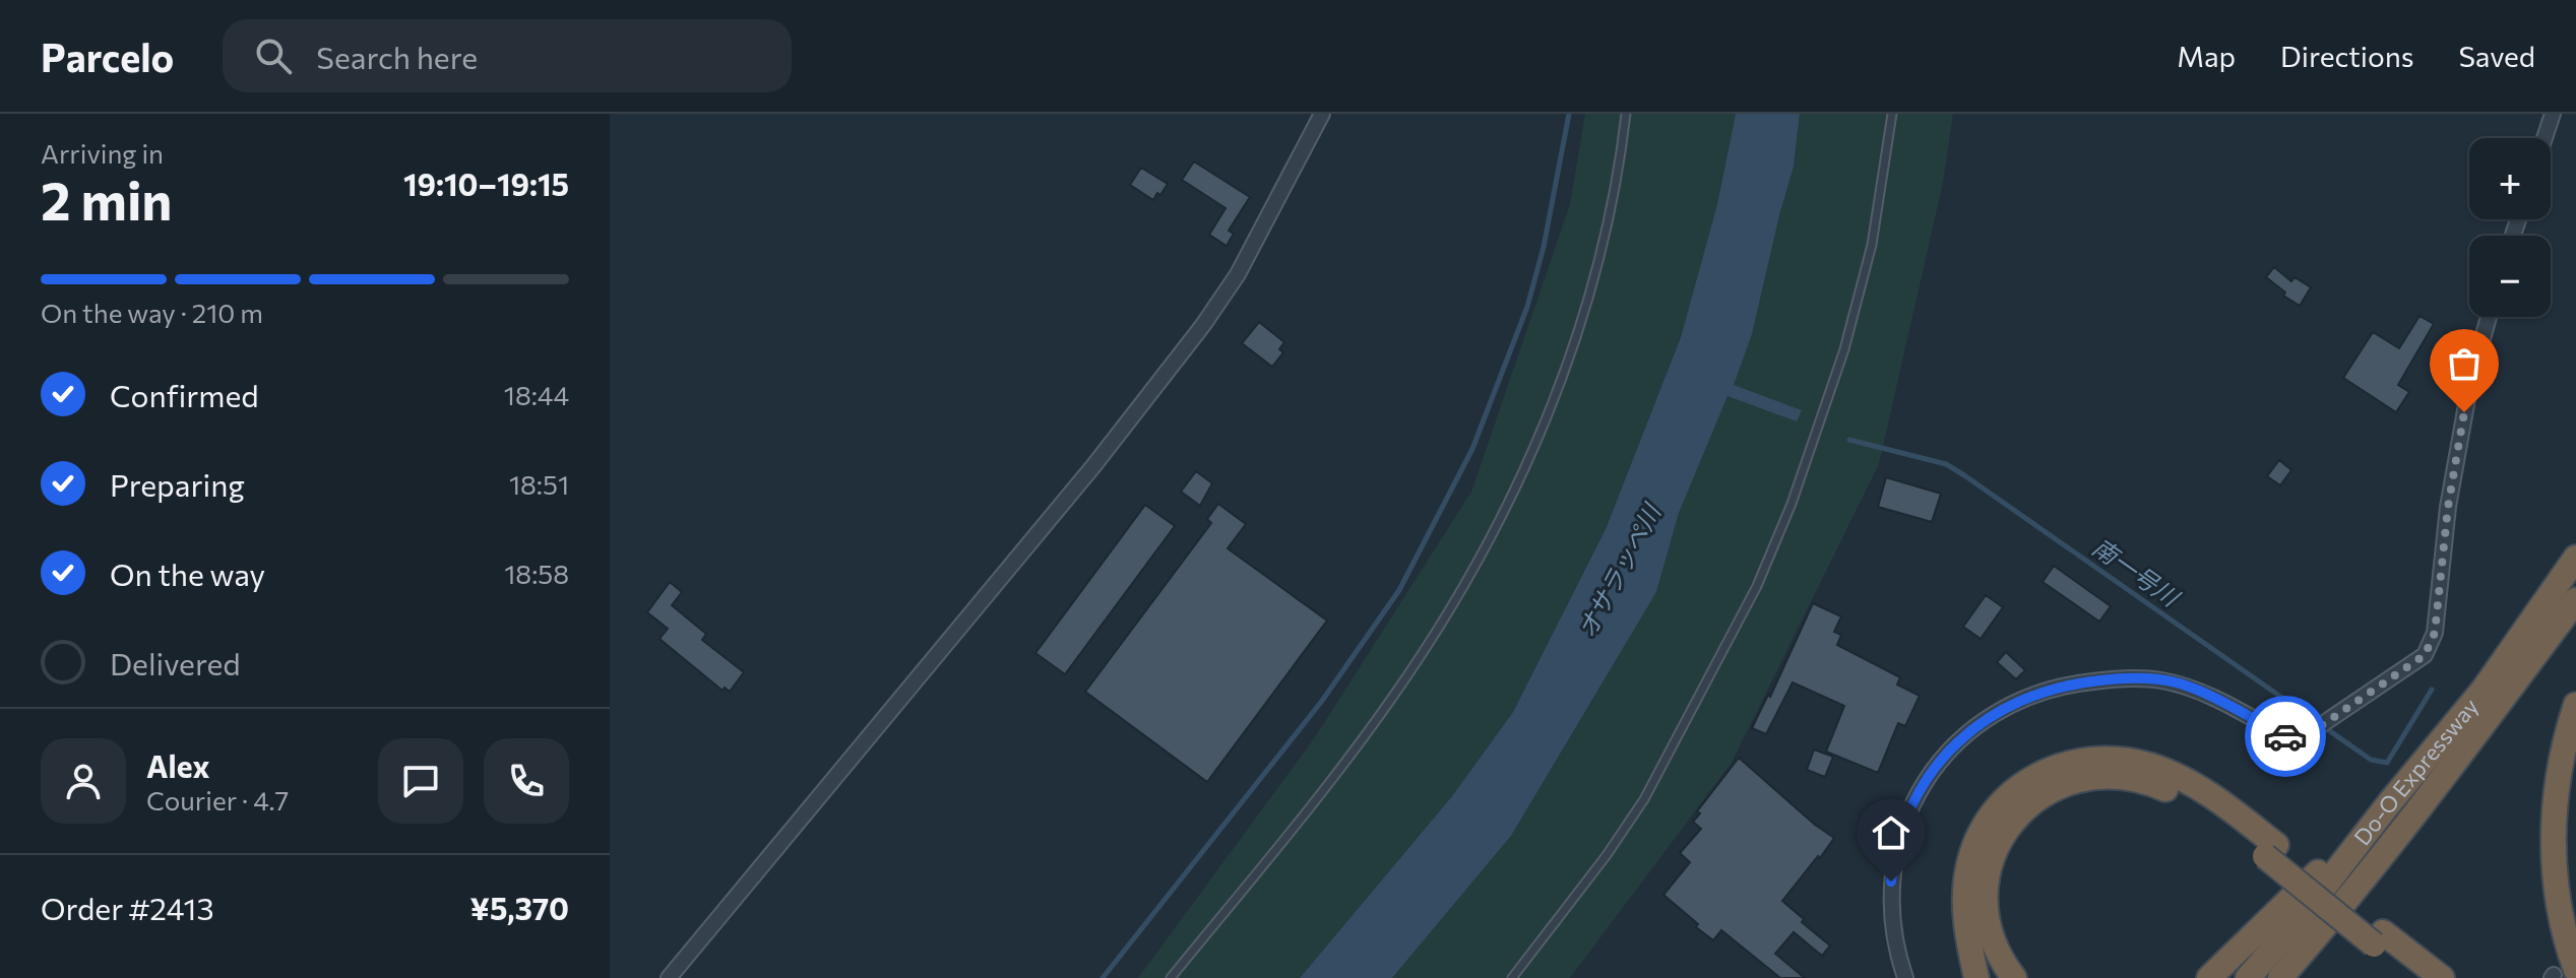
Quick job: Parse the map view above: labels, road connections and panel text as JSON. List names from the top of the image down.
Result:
{
  "streets": {
    "highway": ["Do-O Expressway"]
  },
  "water": ["オサラッペ川", "南一号川"],
  "page": {
    "header": "Parcelo",
    "search": "Search here",
    "nav": ["Map", "Directions", "Saved"],
    "heading": ["2 min", "Arriving in", "19:10–19:15"],
    "panel": [
      "Alex",
      "Courier · 4.7",
      "Order #2413",
      "¥5,370"
    ],
    "map_buttons": ["+", "−"],
    "bar": "On the way · 210 m",
    "list": [
      ["Confirmed", "18:44"],
      ["Preparing", "18:51"],
      ["On the way", "18:58"],
      "Delivered"
    ]
  }
}
